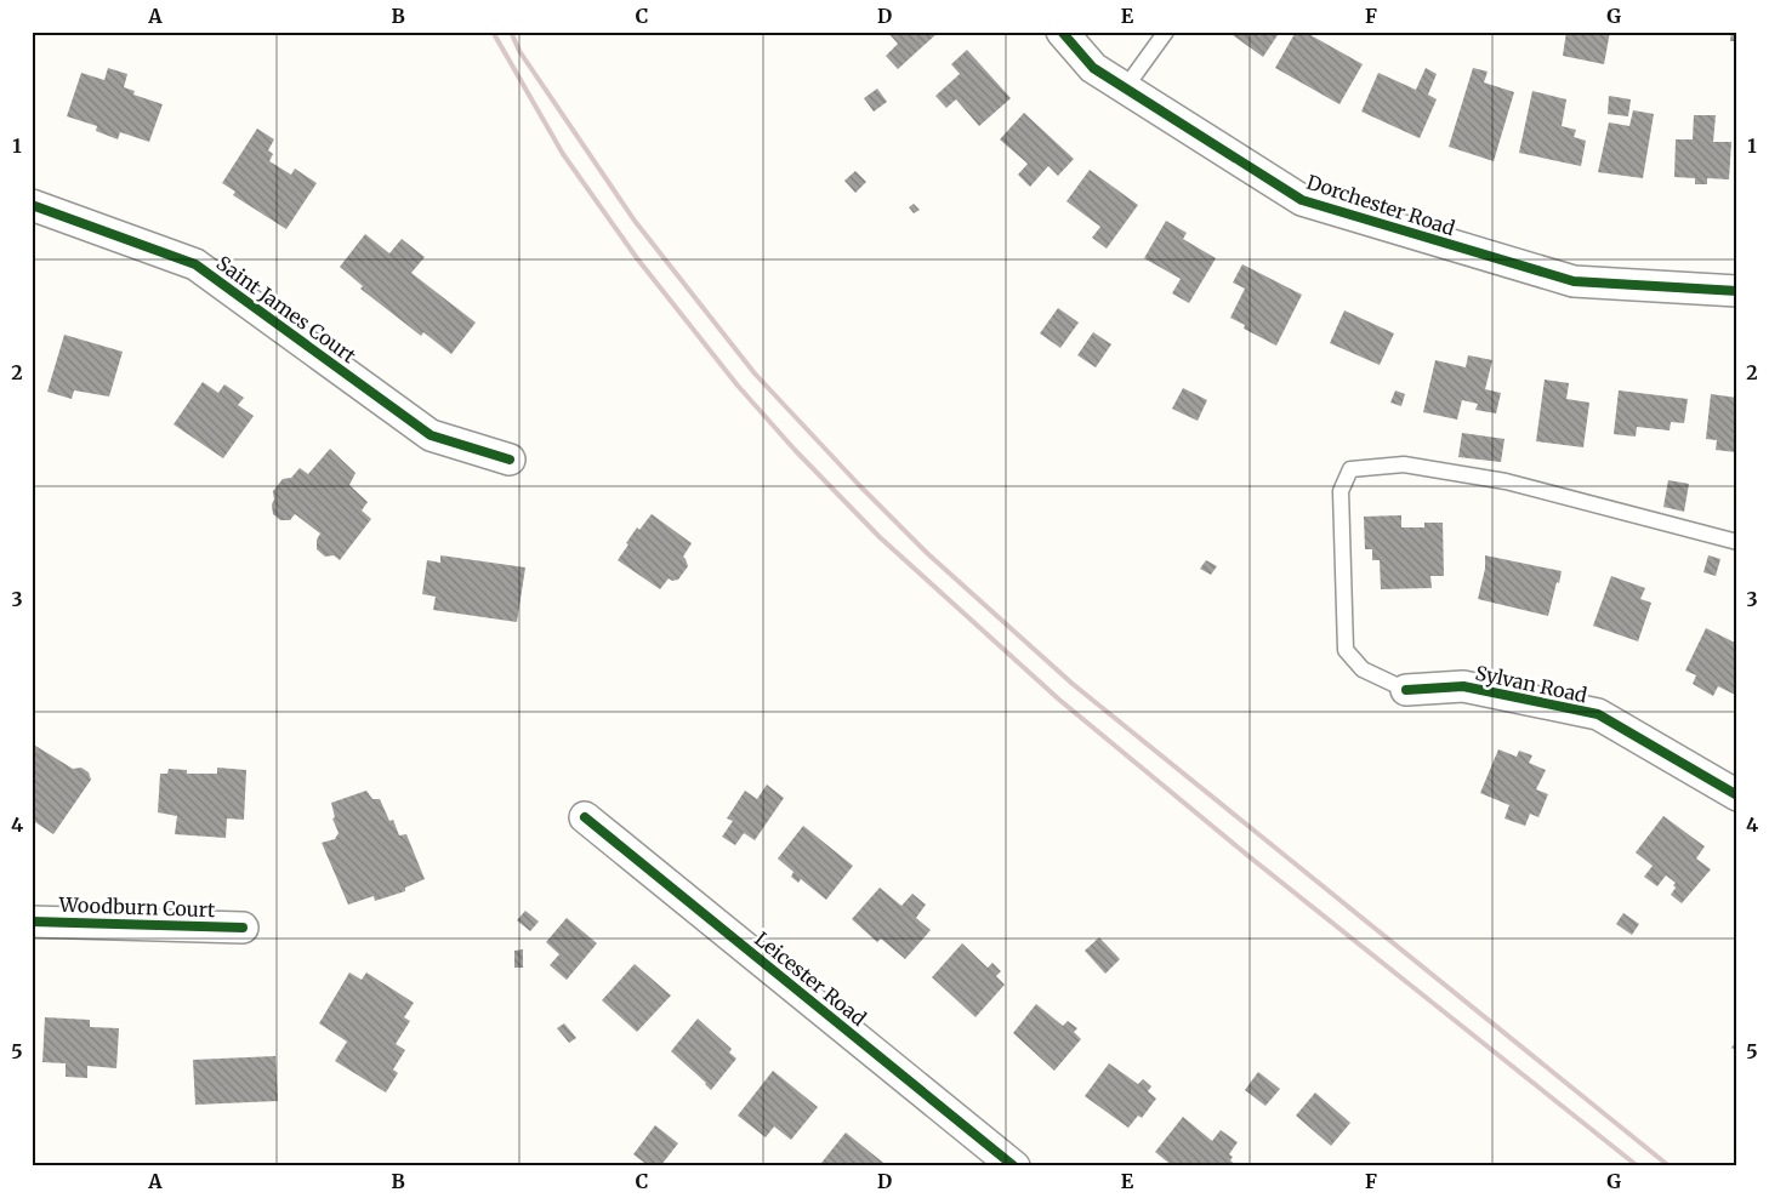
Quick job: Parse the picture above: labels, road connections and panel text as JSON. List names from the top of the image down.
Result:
{
  "streets": {
    "street": [
      "Dorchester Road",
      "Saint James Court",
      "Sylvan Road",
      "Woodburn Court",
      "Leicester Road"
    ]
  },
  "grid": {
    "columns": [
      "A",
      "B",
      "C",
      "D",
      "E",
      "F",
      "G"
    ],
    "rows": [
      "1",
      "2",
      "3",
      "4",
      "5"
    ]
  }
}
